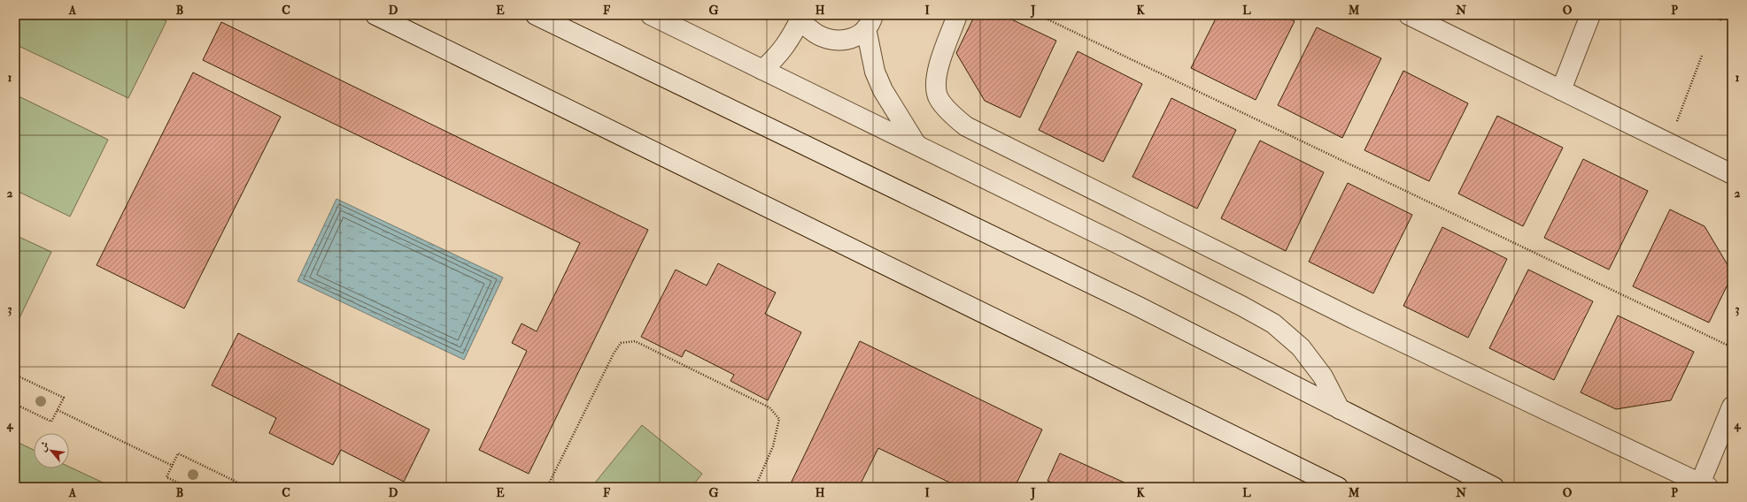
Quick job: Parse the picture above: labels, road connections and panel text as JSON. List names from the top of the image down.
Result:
{
  "north": "top left",
  "grid": {
    "columns": [
      "A",
      "B",
      "C",
      "D",
      "E",
      "F",
      "G",
      "H",
      "I",
      "J",
      "K",
      "L",
      "M",
      "N",
      "O",
      "P"
    ],
    "rows": [
      "1",
      "2",
      "3",
      "4"
    ]
  }
}
